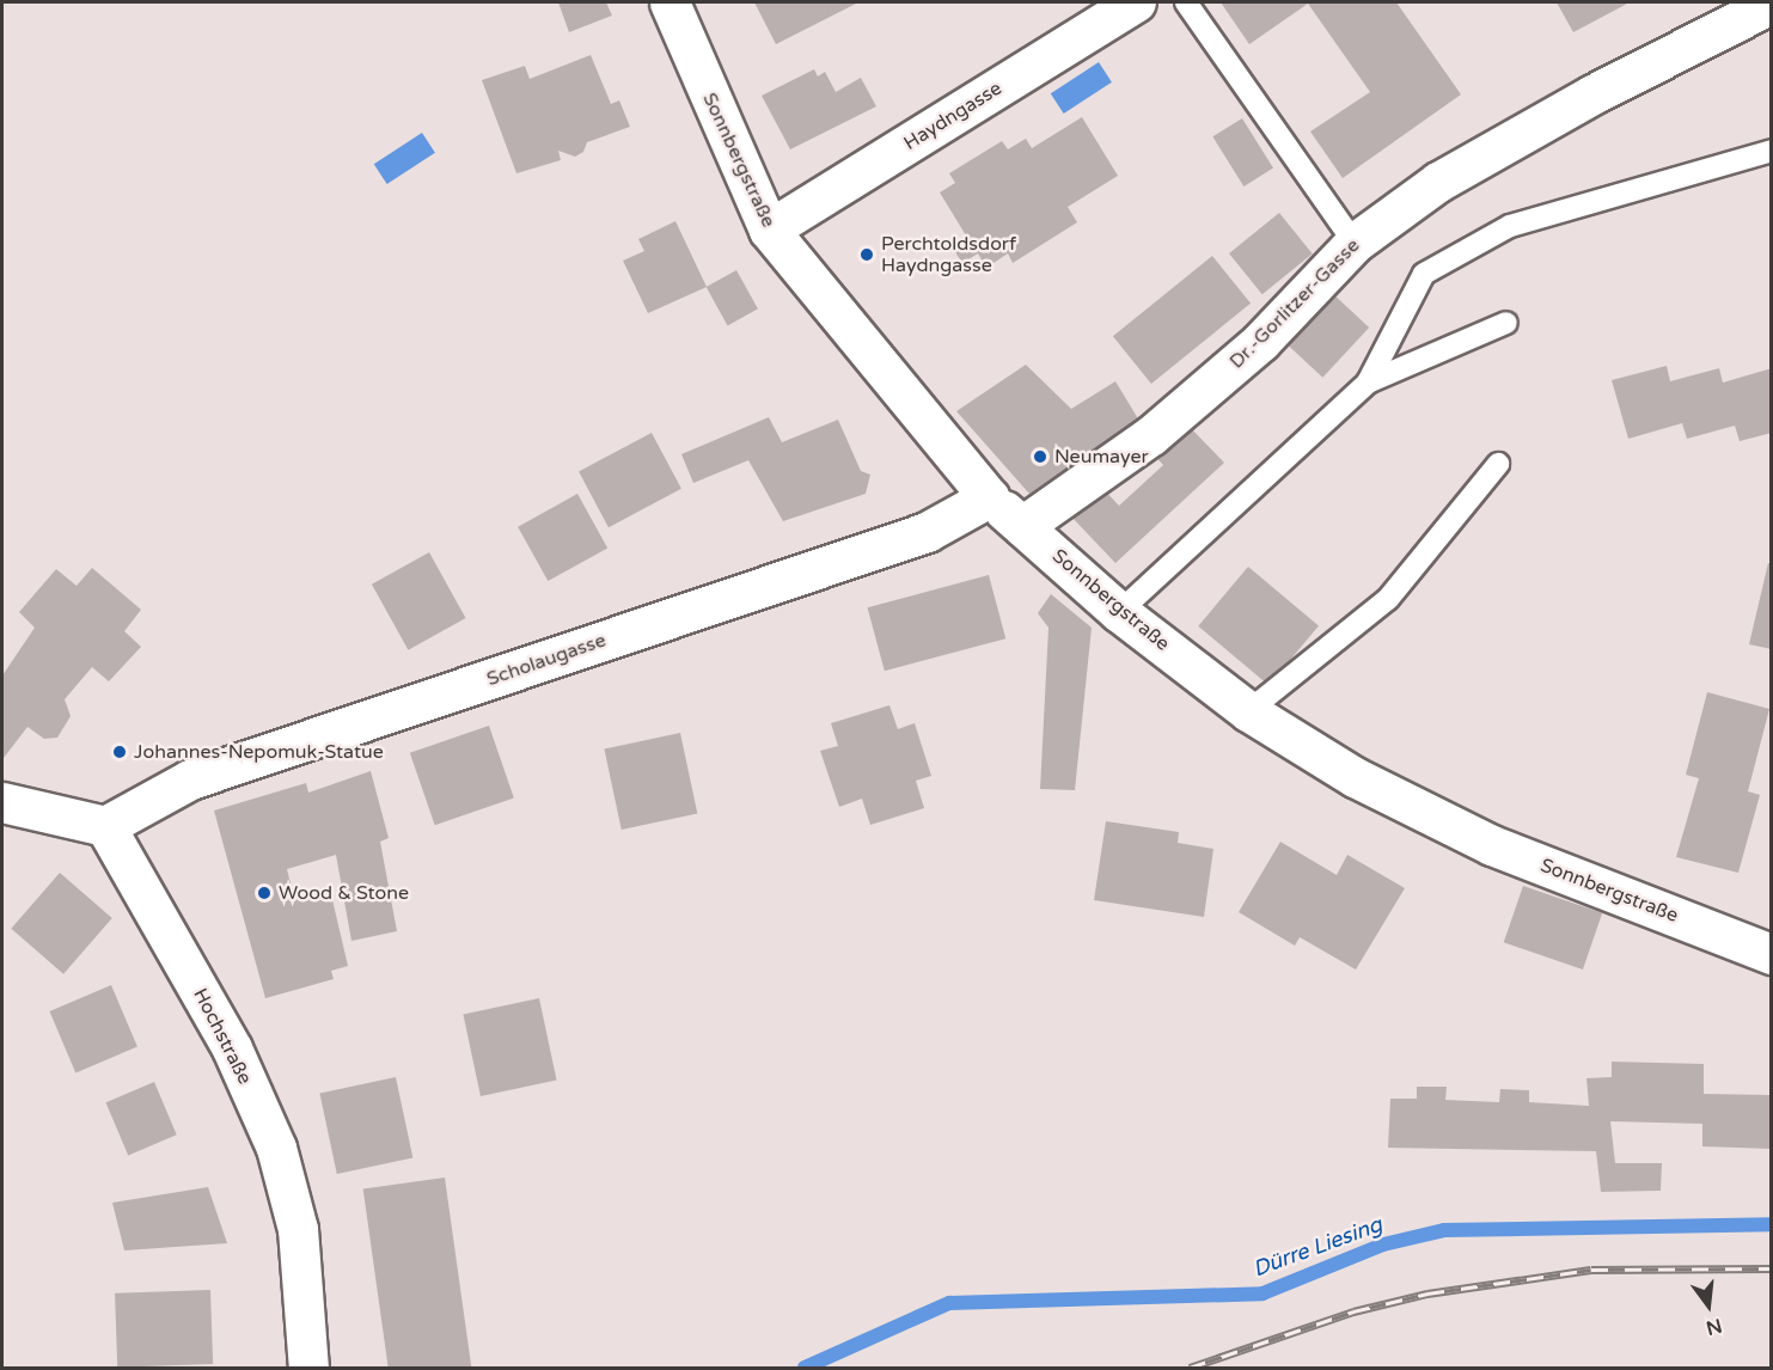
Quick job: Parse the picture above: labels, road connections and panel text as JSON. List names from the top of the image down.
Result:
{
  "streets": {
    "street": [
      "Haydngasse",
      "Sonnbergstraße",
      "Dr.-Gorlitzer-Gasse",
      "Scholaugasse",
      "Hochstraße"
    ]
  },
  "crossings": [
    ["Haydngasse", "Sonnbergstraße"],
    ["Sonnbergstraße", "Dr.-Gorlitzer-Gasse"],
    ["Sonnbergstraße", "Scholaugasse"],
    ["Scholaugasse", "Hochstraße"]
  ],
  "water": ["Dürre Liesing"],
  "places": [
    "Perchtoldsdorf Haydngasse",
    "Neumayer",
    "Johannes-Nepomuk-Statue",
    "Wood & Stone"
  ],
  "north": "bottom"
}
